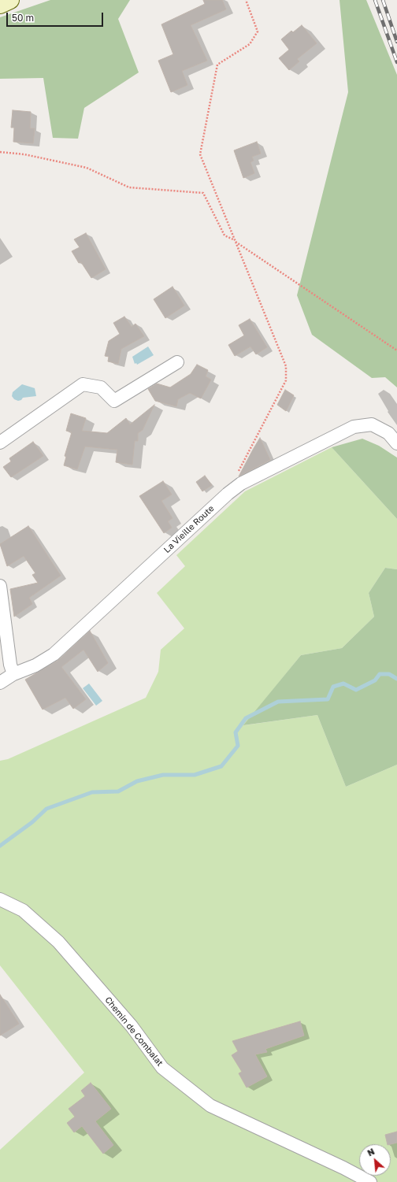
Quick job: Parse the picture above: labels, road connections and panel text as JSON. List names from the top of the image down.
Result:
{
  "streets": {
    "street": ["La Vieille Route", "Chemin de Combalat"]
  },
  "scale_bar": "50 m",
  "north": "top left"
}
